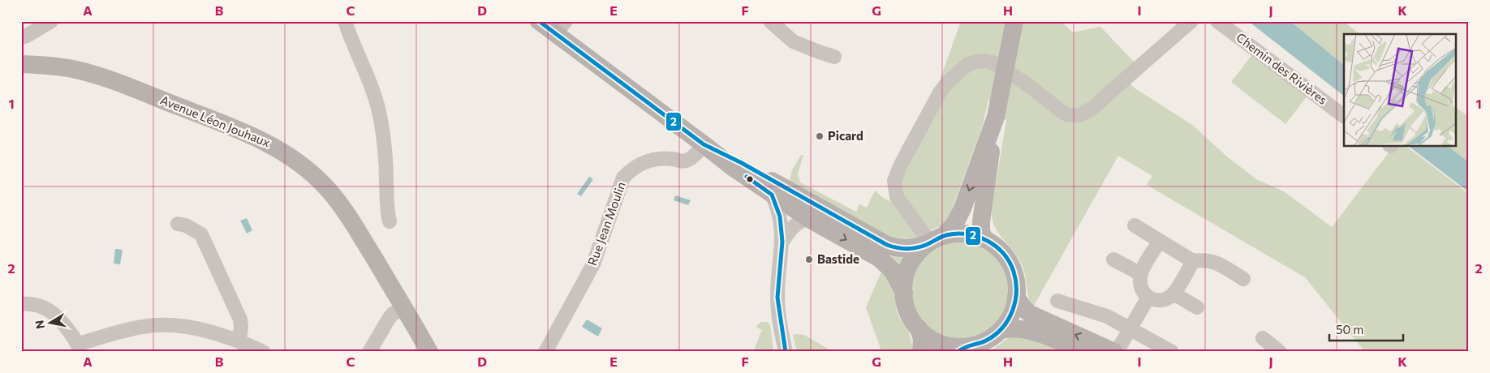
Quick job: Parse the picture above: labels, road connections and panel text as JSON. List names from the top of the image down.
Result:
{
  "streets": {
    "main road": ["Avenue Léon Jouhaux"],
    "street": ["Chemin des Rivières", "Rue Jean Moulin"]
  },
  "places": ["Picard", "Bastide"],
  "lines": ["transit line 2"],
  "scale_bar": "50 m",
  "north": "left",
  "grid": {
    "columns": [
      "A",
      "B",
      "C",
      "D",
      "E",
      "F",
      "G",
      "H",
      "I",
      "J",
      "K"
    ],
    "rows": ["1", "2"]
  }
}
